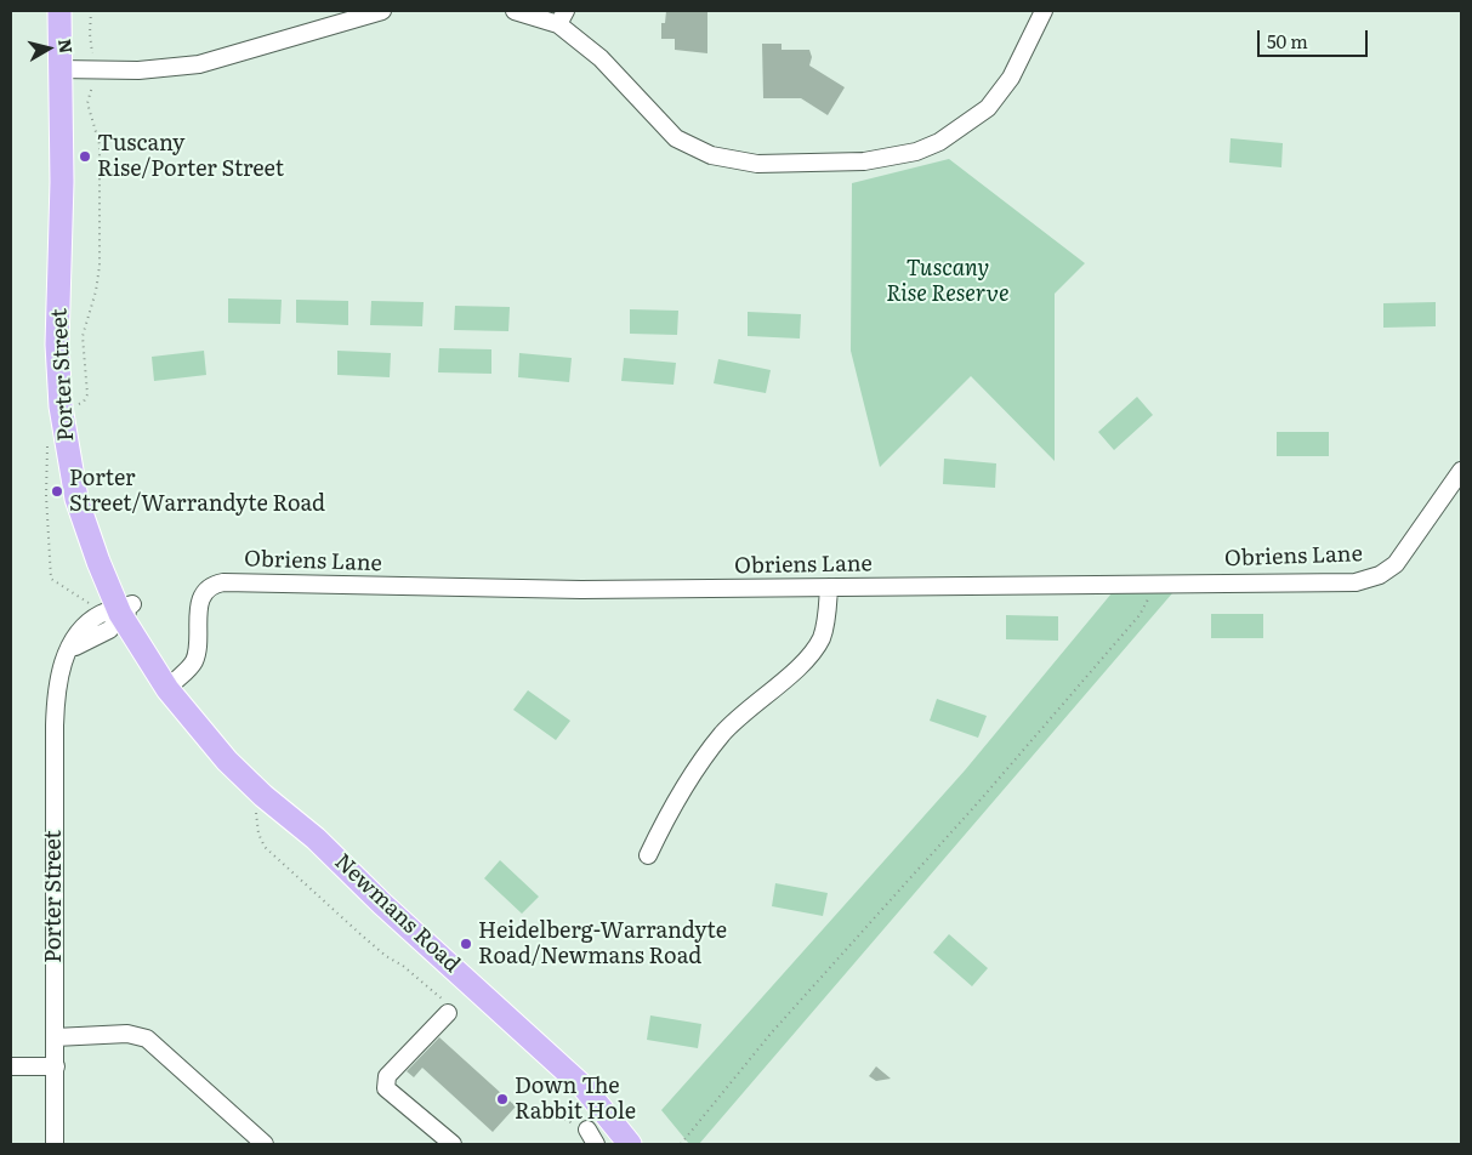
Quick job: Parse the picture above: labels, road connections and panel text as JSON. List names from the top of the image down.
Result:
{
  "streets": {
    "main road": ["Porter Street", "Newmans Road"],
    "street": ["Obriens Lane"]
  },
  "crossings": [
    ["Porter Street", "Newmans Road"],
    ["Obriens Lane", "Newmans Road"]
  ],
  "parks": ["Tuscany Rise Reserve"],
  "places": [
    "Tuscany Rise/Porter Street",
    "Porter Street/Warrandyte Road",
    "Heidelberg-Warrandyte Road/Newmans Road",
    "Down The Rabbit Hole"
  ],
  "scale_bar": "50 m",
  "north": "right"
}
